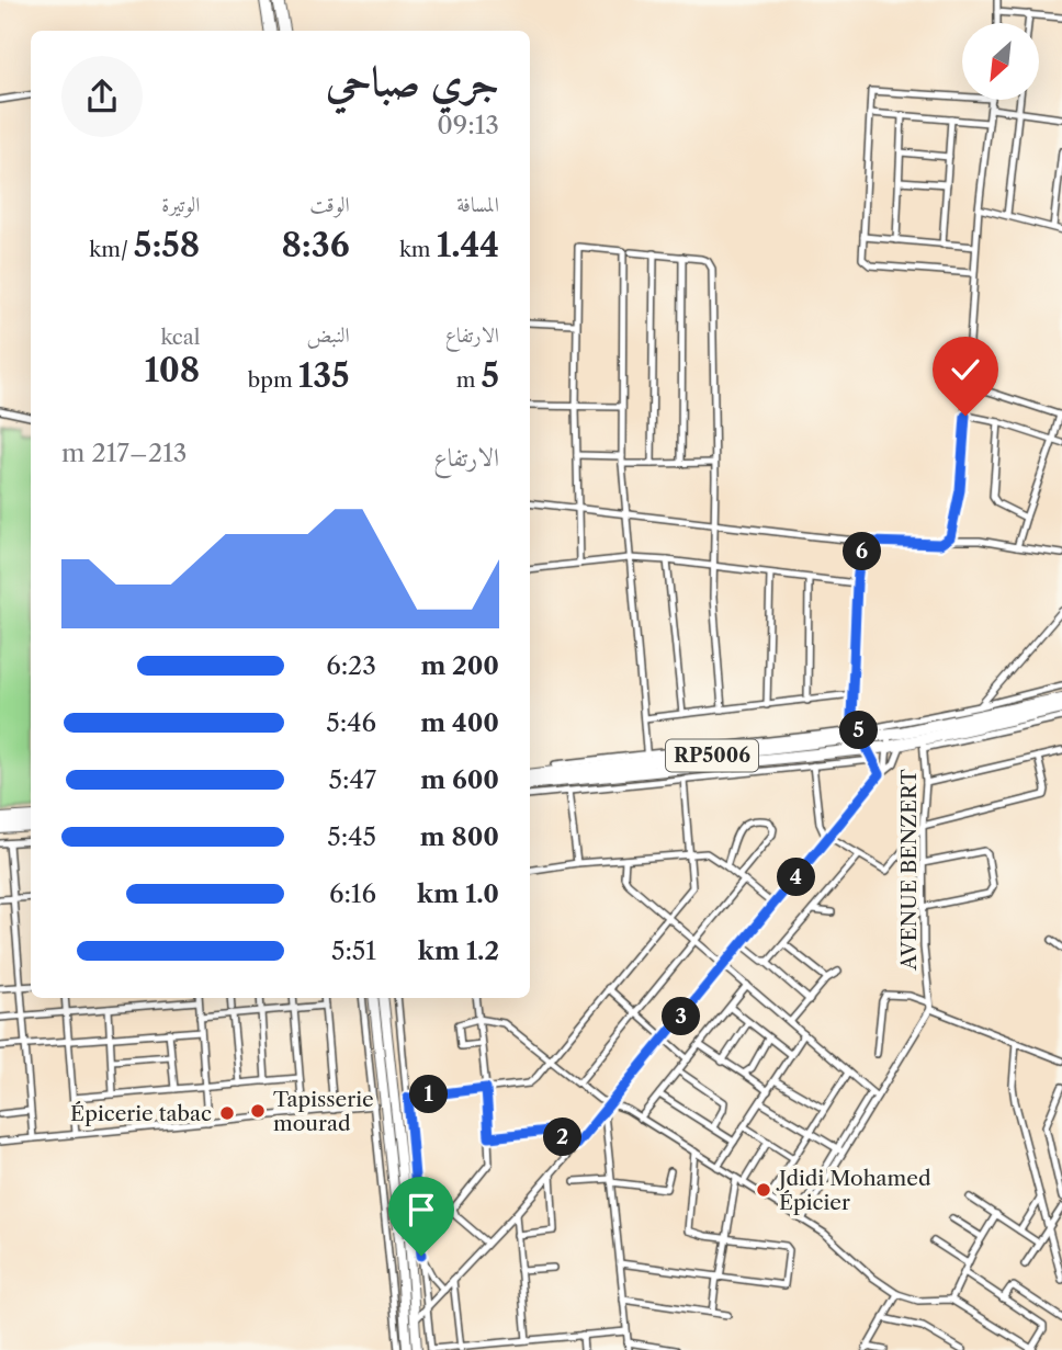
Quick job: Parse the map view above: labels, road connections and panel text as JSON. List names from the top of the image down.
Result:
{
  "streets": {
    "highway": ["RP5006"],
    "street": ["AVENUE BENZERT"]
  },
  "crossings": [
    ["RP5006", "AVENUE BENZERT"]
  ],
  "places": ["Tapisserie mourad", "Épicerie tabac", "Jdidi Mohamed Épicier"],
  "north": "bottom left",
  "page": {
    "heading": ["جري صباحي", "09:13"],
    "stats": [
      ["المسافة", "1.44 km"],
      ["الوقت", "8:36"],
      ["الوتيرة", "5:58 /km"],
      ["الارتفاع", "5 m"],
      ["النبض", "135 bpm"],
      ["kcal", "108"]
    ],
    "chart": ["الارتفاع", "213–217 m"],
    "pins": [
      "6",
      "5",
      "4",
      "3",
      "1",
      "2"
    ],
    "list": [
      {
        "name": "200 m",
        "note": "6:23"
      },
      {
        "name": "400 m",
        "note": "5:46"
      },
      {
        "name": "600 m",
        "note": "5:47"
      },
      {
        "name": "800 m",
        "note": "5:45"
      },
      {
        "name": "1.0 km",
        "note": "6:16"
      },
      {
        "name": "1.2 km",
        "note": "5:51"
      }
    ]
  }
}
